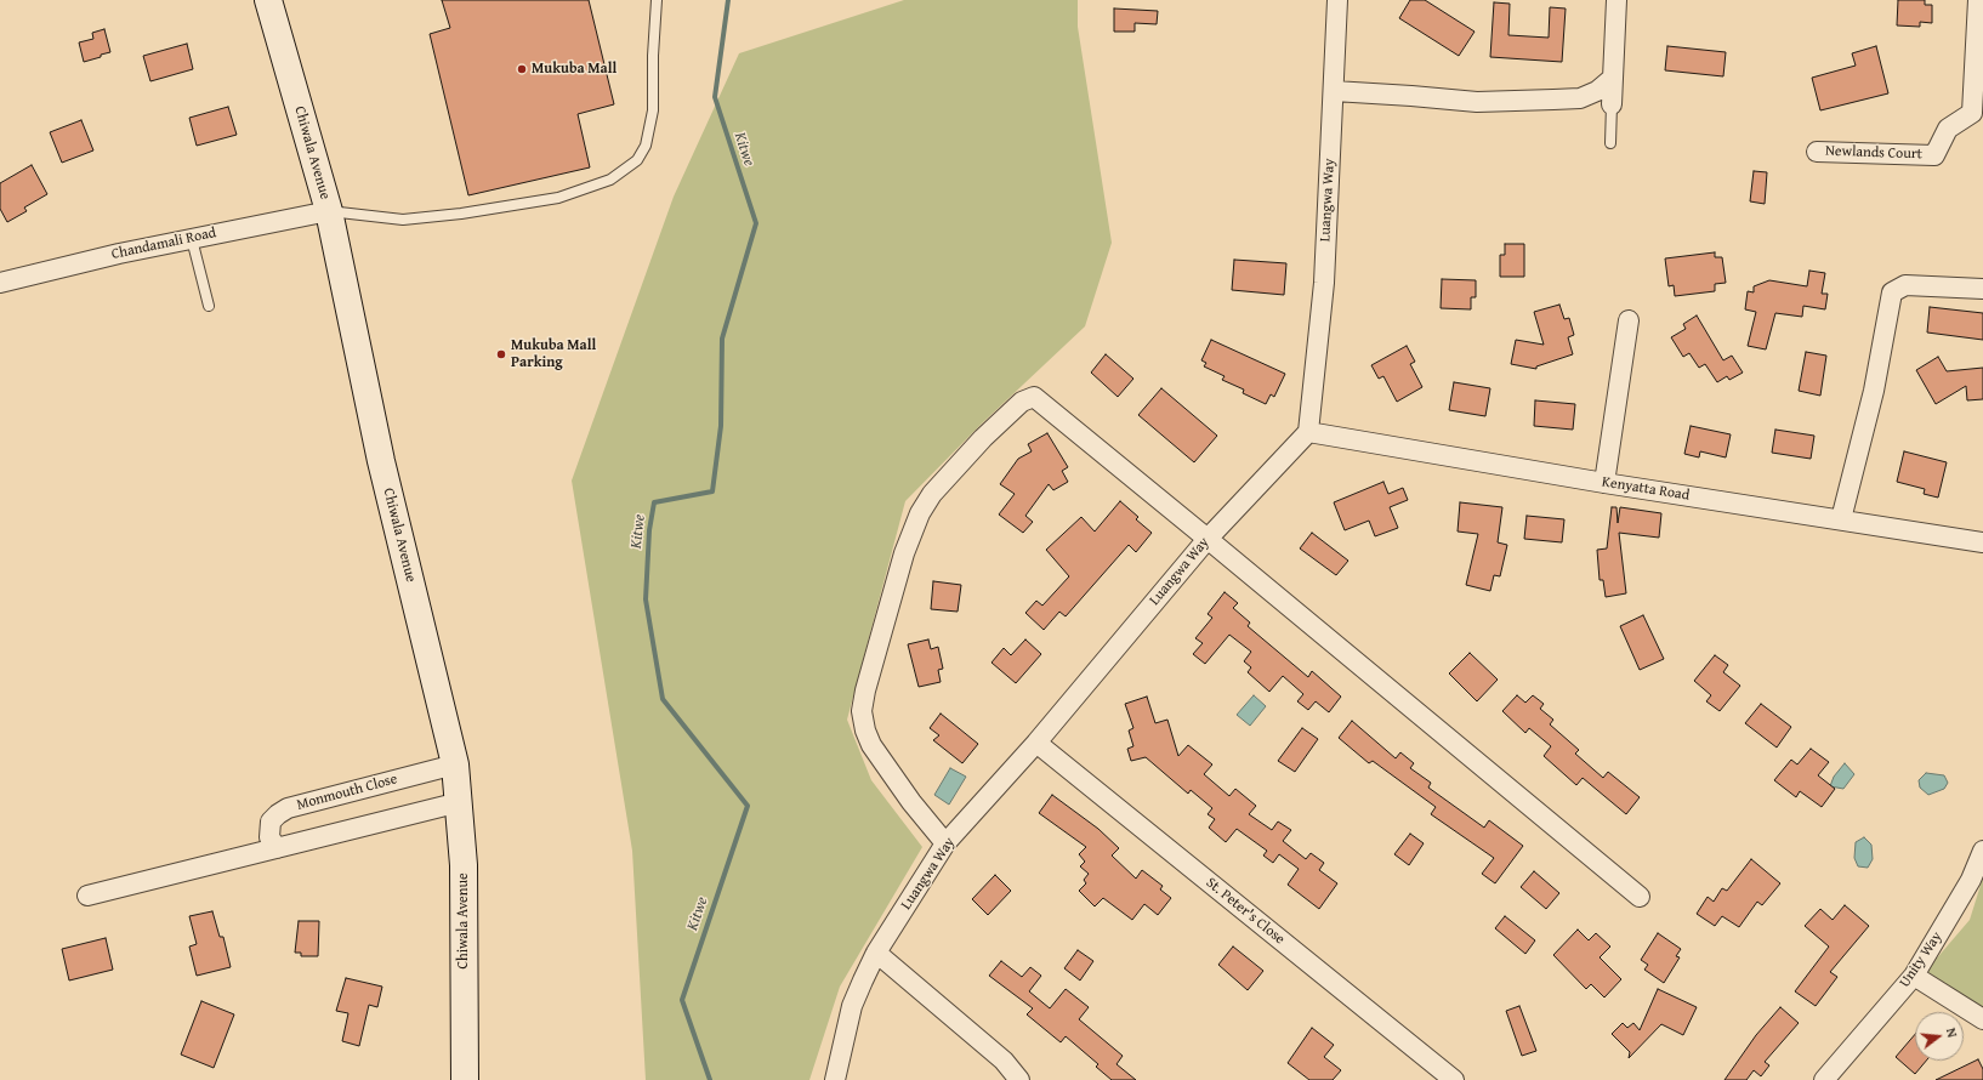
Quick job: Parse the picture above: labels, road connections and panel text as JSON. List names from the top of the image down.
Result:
{
  "streets": {
    "main road": ["Chiwala Avenue"],
    "street": [
      "Newlands Court",
      "Luangwa Way",
      "Chandamali Road",
      "Kenyatta Road",
      "Monmouth Close",
      "St. Peter's Close",
      "Unity Way"
    ]
  },
  "crossings": [
    ["Chiwala Avenue", "Chandamali Road"],
    ["Chiwala Avenue", "Monmouth Close"],
    ["Luangwa Way", "Kenyatta Road"],
    ["Luangwa Way", "St. Peter's Close"]
  ],
  "water": ["Kitwe"],
  "places": ["Mukuba Mall", "Mukuba Mall Parking"],
  "north": "right"
}
